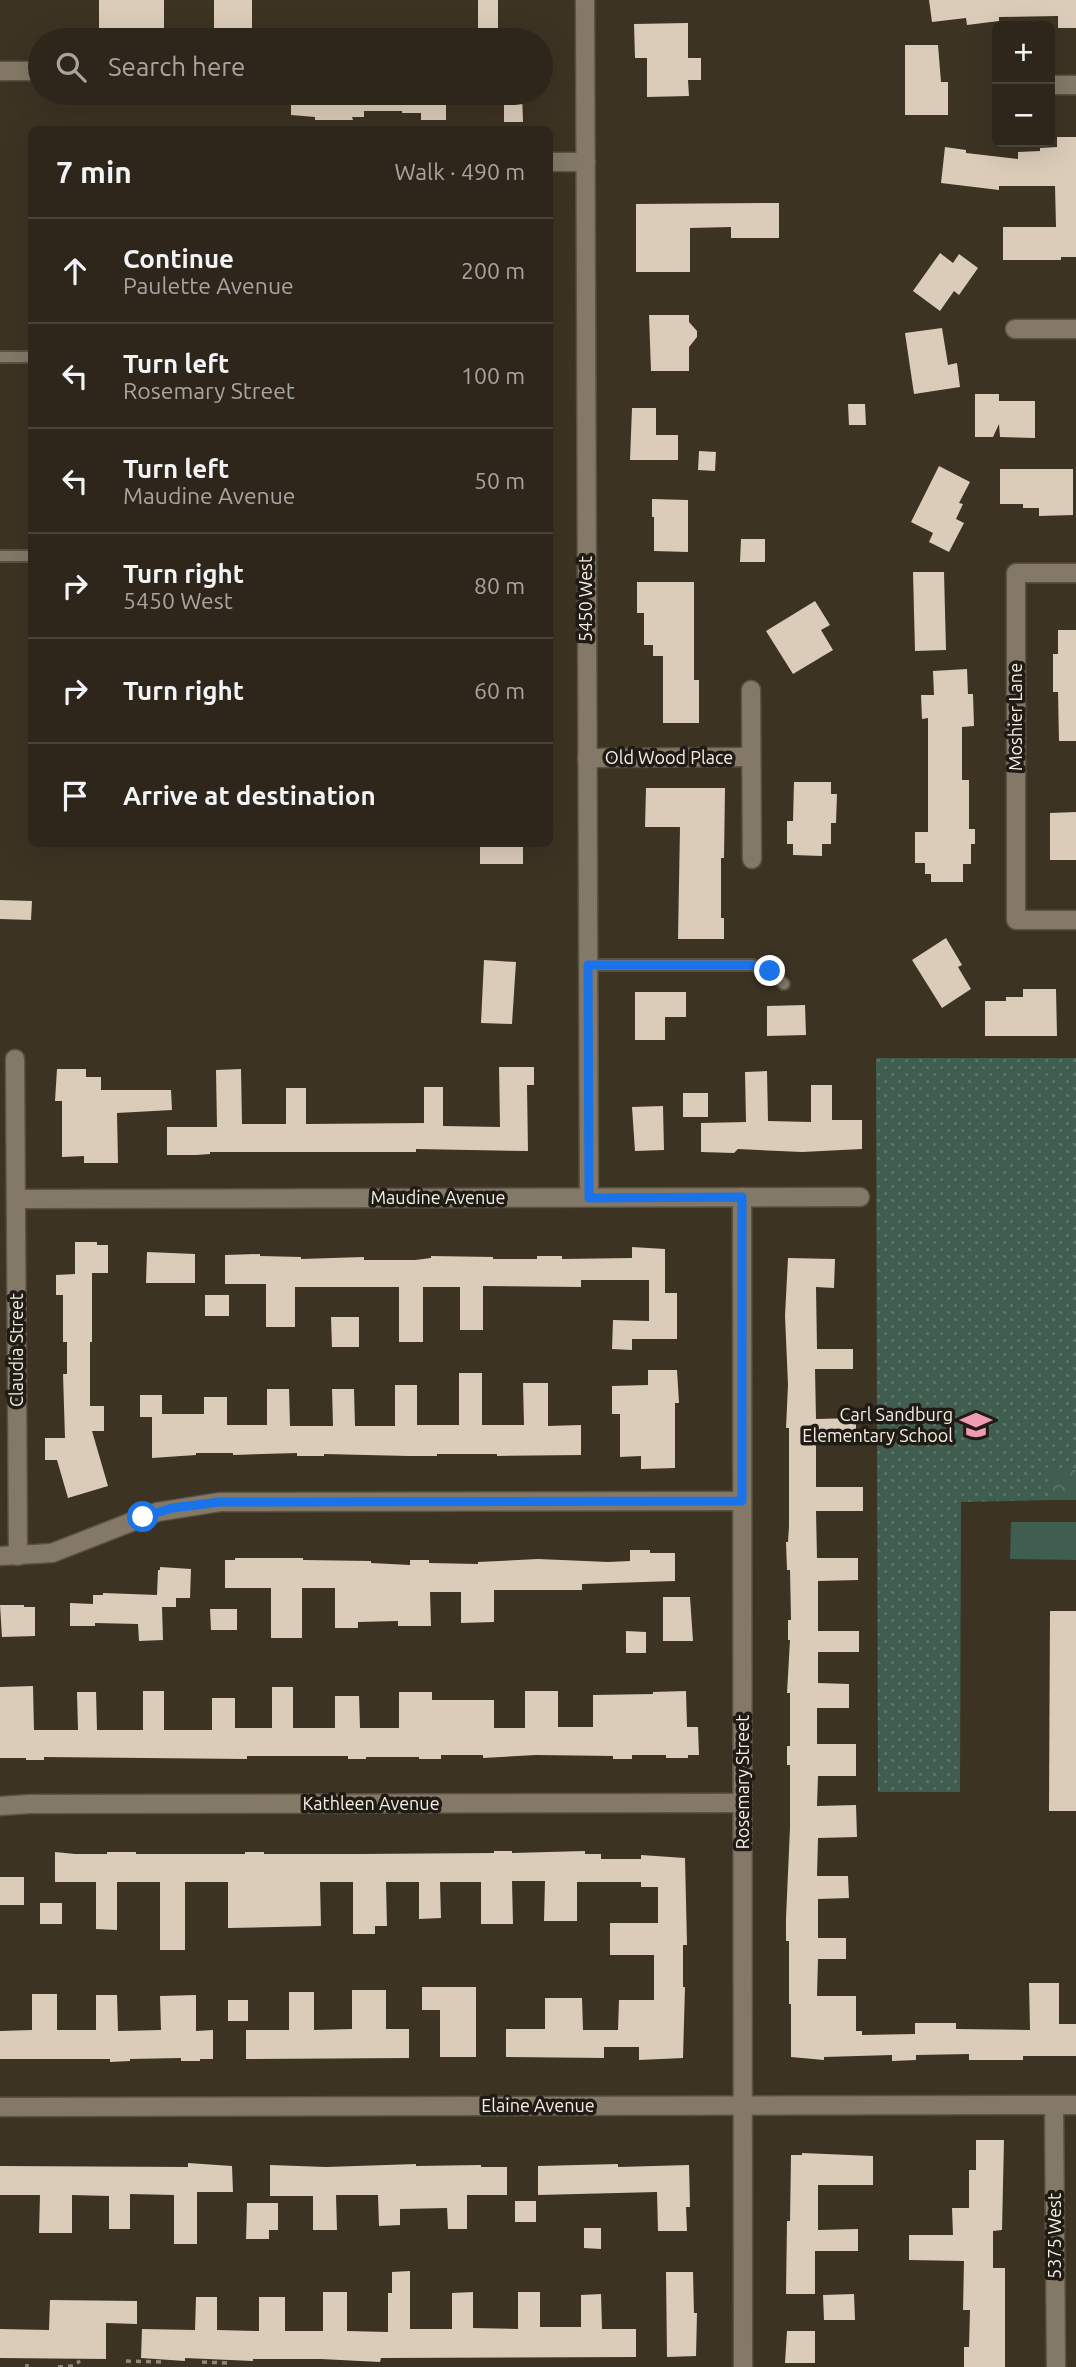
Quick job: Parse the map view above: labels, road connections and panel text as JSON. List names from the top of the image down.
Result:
{
  "streets": {
    "street": [
      "5450 West",
      "Moshier Lane",
      "Old Wood Place",
      "Maudine Avenue",
      "Claudia Street",
      "Rosemary Street",
      "Kathleen Avenue",
      "Elaine Avenue",
      "5375 West"
    ]
  },
  "crossings": [
    ["5450 West", "Old Wood Place"],
    ["5450 West", "Maudine Avenue"],
    ["Maudine Avenue", "Claudia Street"],
    ["Maudine Avenue", "Rosemary Street"],
    ["Rosemary Street", "Kathleen Avenue"],
    ["Rosemary Street", "Elaine Avenue"],
    ["Elaine Avenue", "5375 West"]
  ],
  "places": {
    "school or university": ["Carl Sandburg Elementary School"]
  },
  "page": {
    "map_buttons": ["+", "−"],
    "search": "Search here",
    "heading": ["7 min", "Walk · 490 m"],
    "list": [
      ["Continue", "Paulette Avenue", "200 m"],
      ["Turn left", "Rosemary Street", "100 m"],
      ["Turn left", "Maudine Avenue", "50 m"],
      ["Turn right", "5450 West", "80 m"],
      ["Turn right", "60 m"],
      "Arrive at destination"
    ]
  }
}
